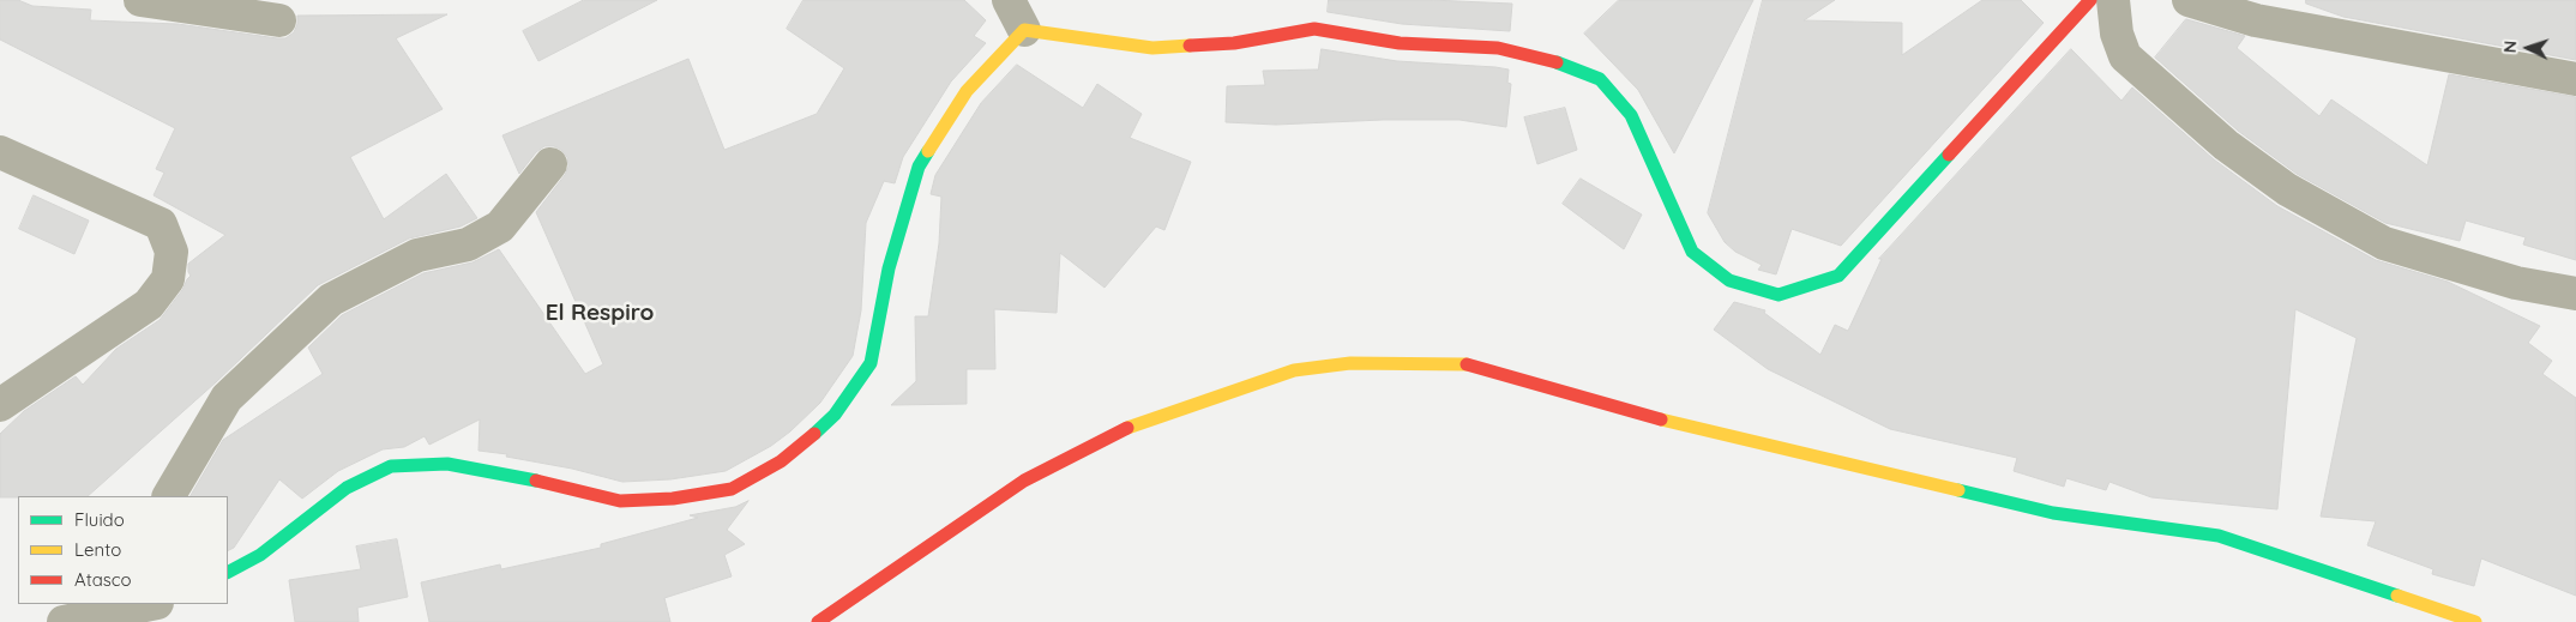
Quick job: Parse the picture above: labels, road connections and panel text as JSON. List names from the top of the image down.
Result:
{
  "districts": ["El Respiro"],
  "legend": ["Fluido", "Lento", "Atasco"],
  "north": "left"
}
